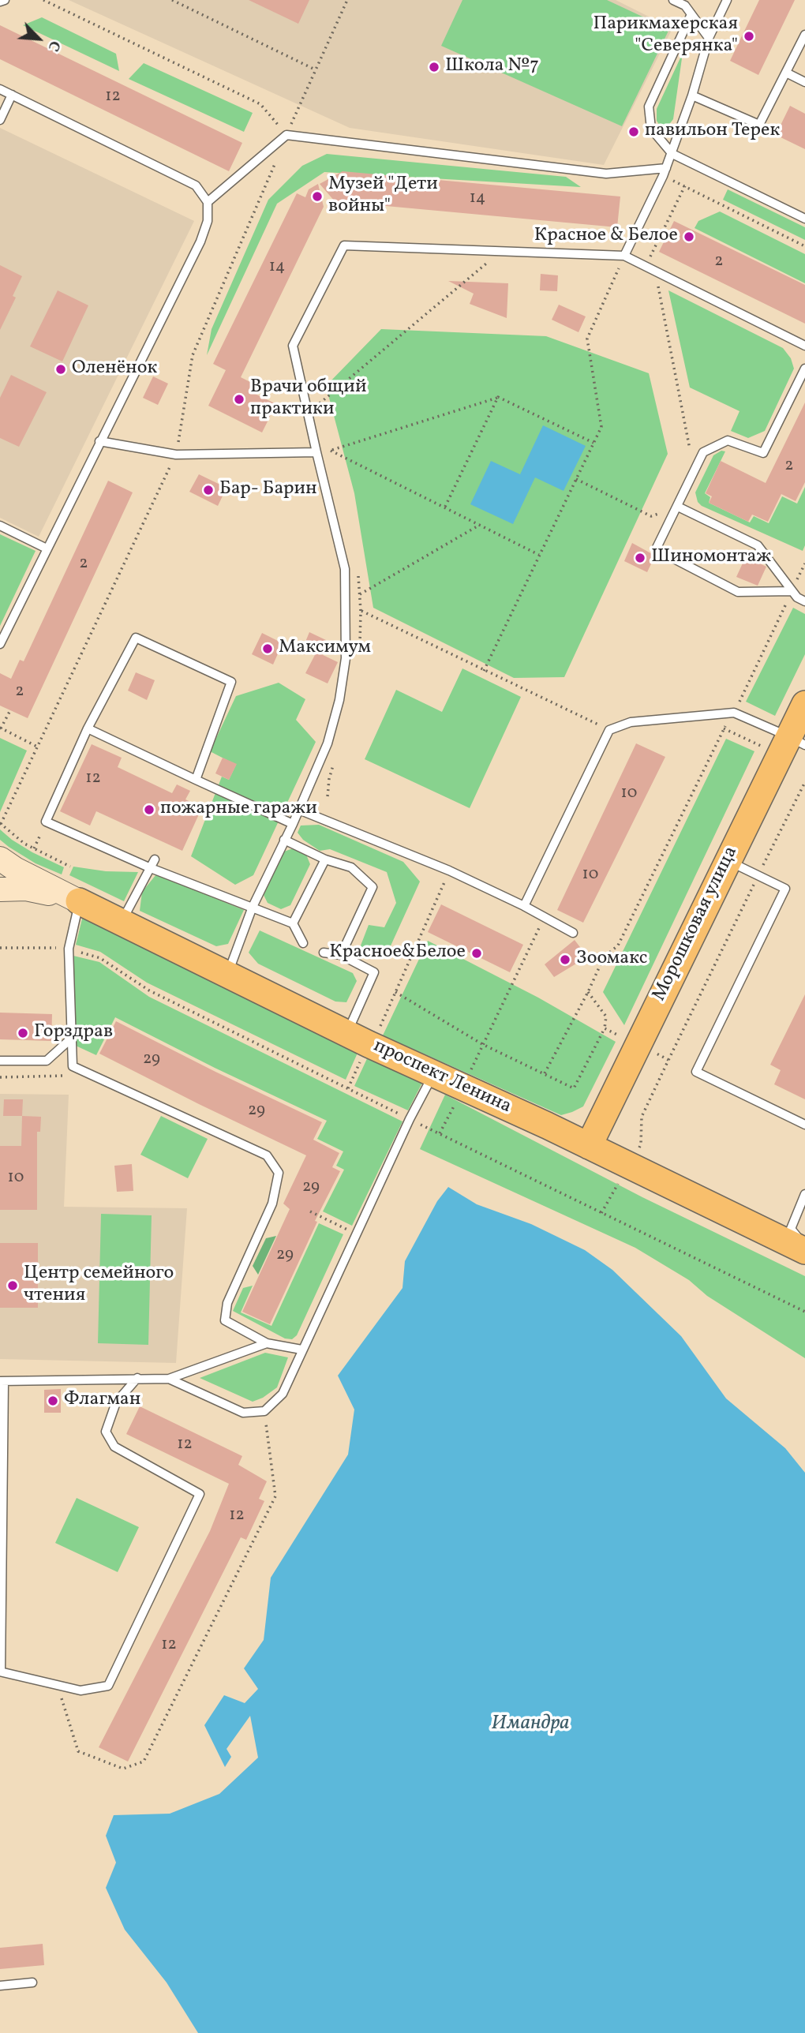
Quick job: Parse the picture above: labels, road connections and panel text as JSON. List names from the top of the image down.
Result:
{
  "streets": {
    "main road": ["Морошковая улица", "проспект Ленина"]
  },
  "crossings": [
    ["Морошковая улица", "проспект Ленина"]
  ],
  "water": ["Имандра"],
  "places": [
    "Парикмахерская \"Северянка\"",
    "Школа №7",
    "павильон Терек",
    "Музей \"Дети войны\"",
    "Красное & Белое",
    "Оленёнок",
    "Врачи общий практики",
    "Бар- Барин",
    "Шиномонтаж",
    "Максимум",
    "пожарные гаражи",
    "Красное&Белое",
    "Зоомакс",
    "Горздрав",
    "Центр семейного чтения",
    "Флагман"
  ],
  "house_numbers": [
    "12",
    "14",
    "2",
    "14",
    "2",
    "2",
    "2",
    "12",
    "10",
    "10",
    "29",
    "29",
    "10",
    "29",
    "29",
    "12",
    "12",
    "12"
  ],
  "north": "bottom right"
}
